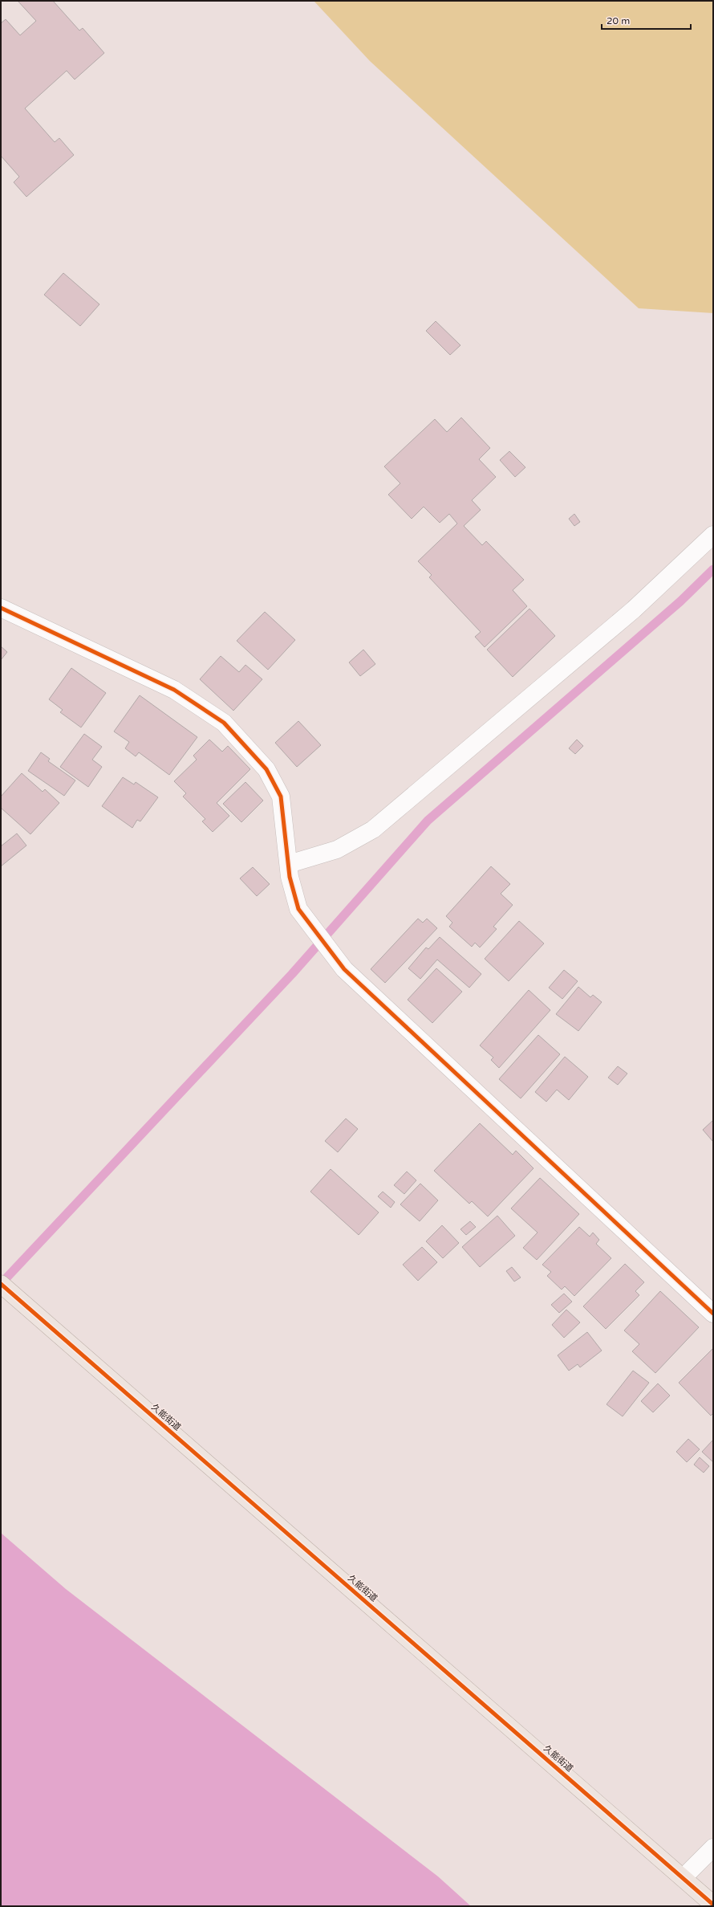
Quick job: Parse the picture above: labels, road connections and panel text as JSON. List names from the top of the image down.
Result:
{
  "streets": {
    "highway": ["久能街道"]
  },
  "scale_bar": "20 m"
}
